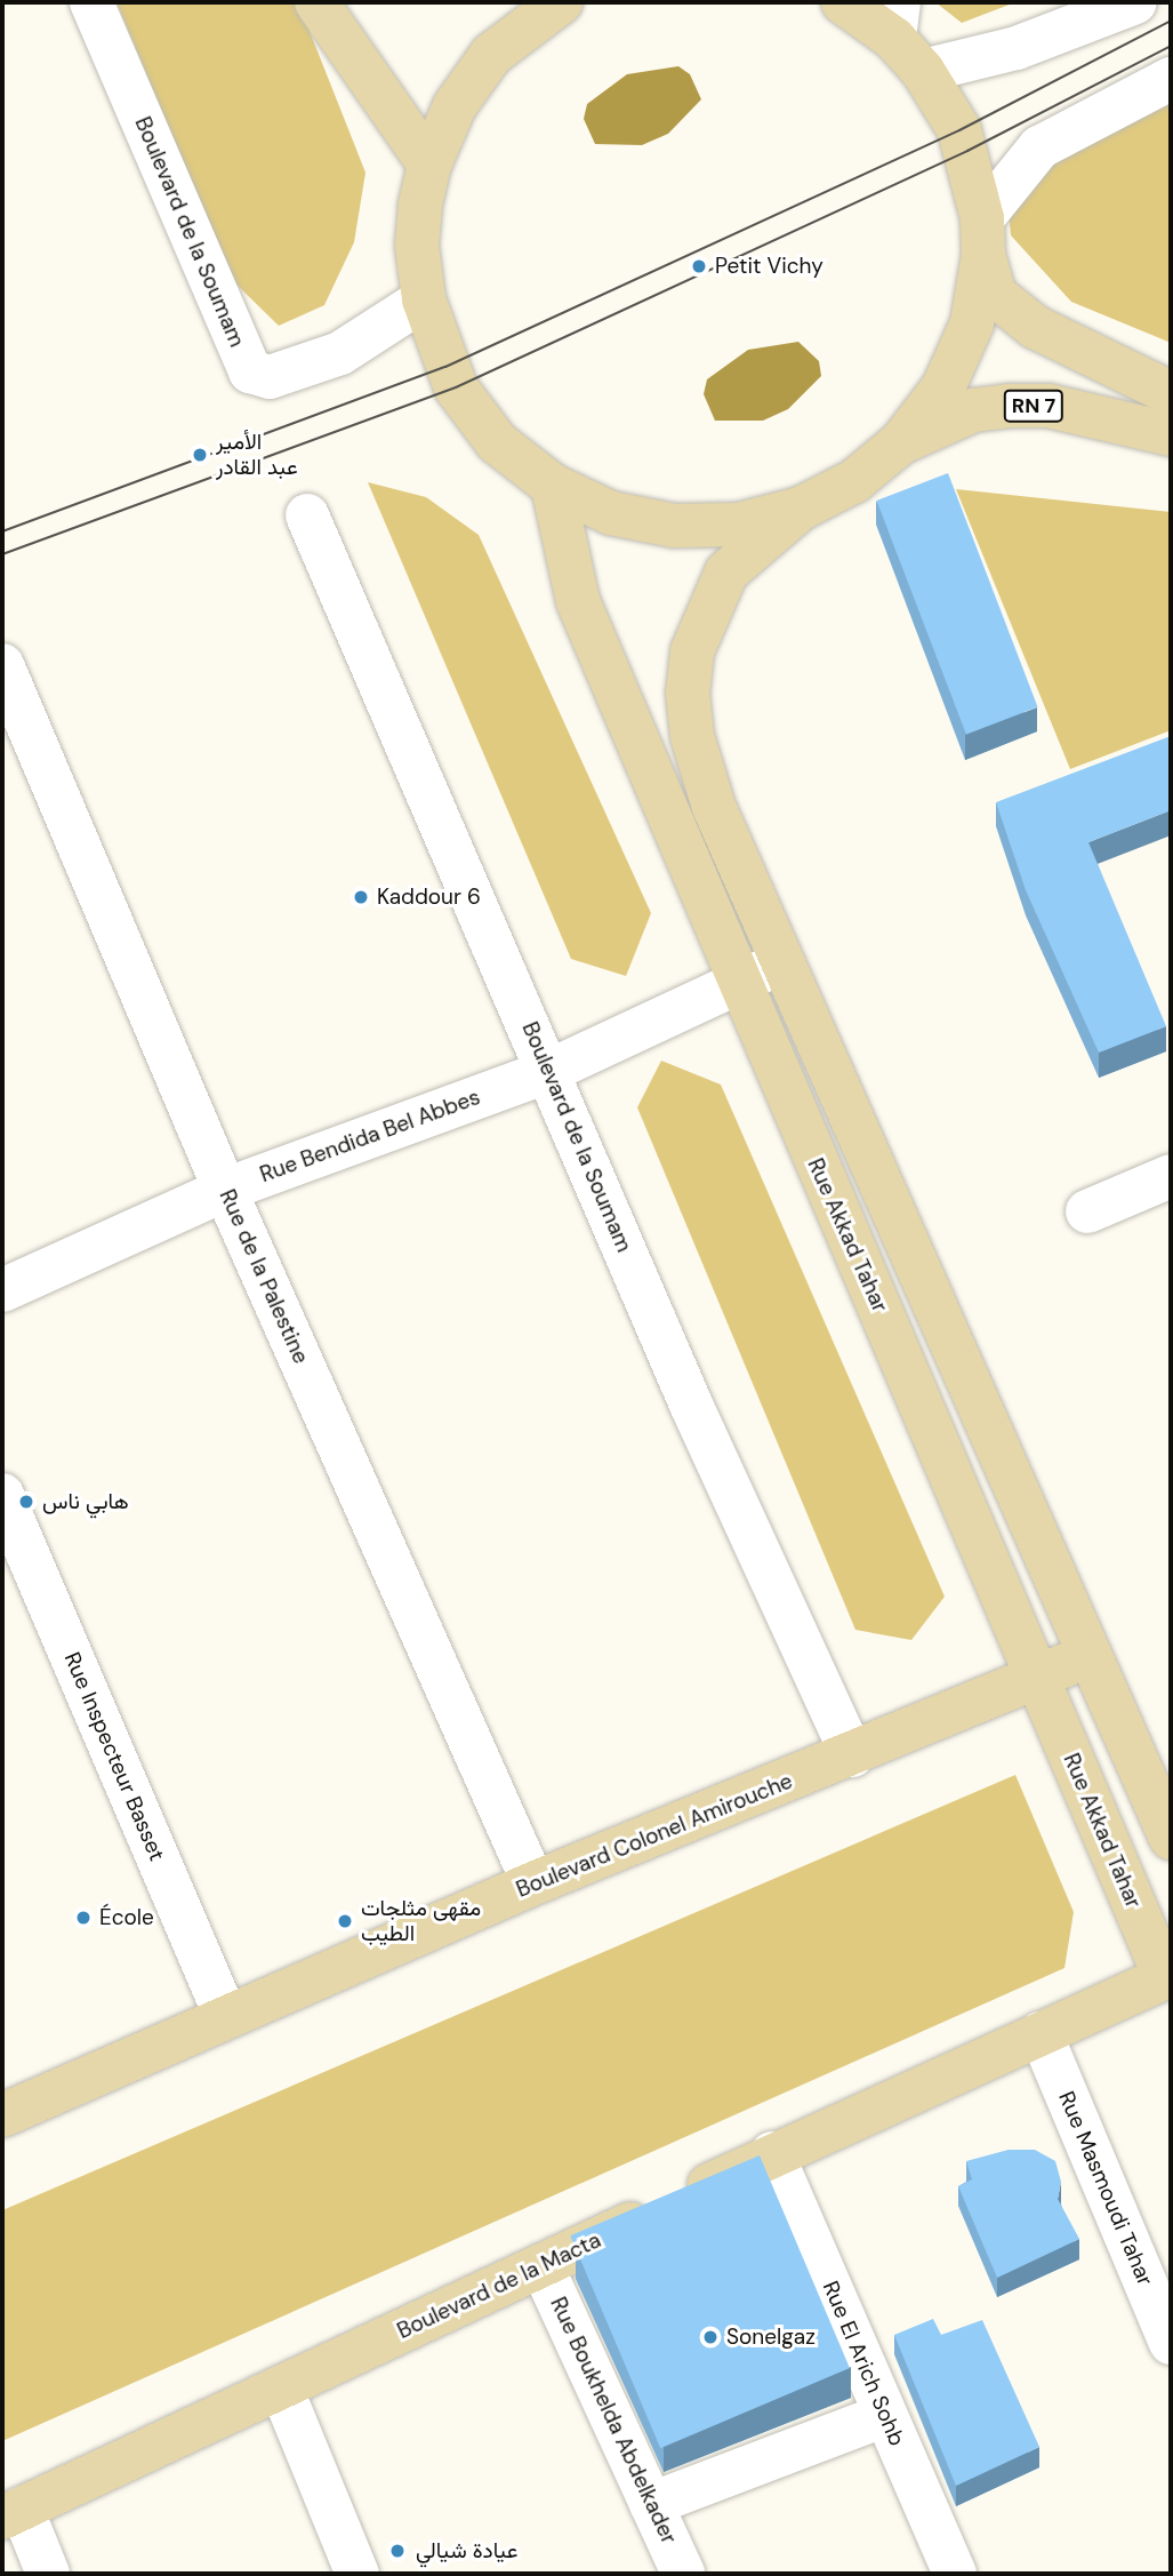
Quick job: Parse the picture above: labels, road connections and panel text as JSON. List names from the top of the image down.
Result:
{
  "streets": {
    "main road": [
      "RN 7",
      "Rue Akkad Tahar",
      "Boulevard Colonel Amirouche",
      "Boulevard de la Macta"
    ],
    "street": [
      "Boulevard de la Soumam",
      "Rue Bendida Bel Abbes",
      "Rue de la Palestine",
      "Rue Inspecteur Basset",
      "Rue Masmoudi Tahar",
      "Rue El Arich Sohb",
      "Rue Boukhelda Abdelkader"
    ]
  },
  "crossings": [
    ["Boulevard de la Soumam", "Rue Bendida Bel Abbes"],
    ["Boulevard de la Soumam", "Boulevard Colonel Amirouche"],
    ["Rue Bendida Bel Abbes", "Rue Akkad Tahar"],
    ["Rue Bendida Bel Abbes", "Rue de la Palestine"],
    ["Rue Akkad Tahar", "Boulevard Colonel Amirouche"],
    ["Rue Akkad Tahar", "Boulevard de la Macta"],
    ["Rue de la Palestine", "Boulevard Colonel Amirouche"],
    ["Rue Inspecteur Basset", "Boulevard Colonel Amirouche"],
    ["Rue Masmoudi Tahar", "Boulevard de la Macta"],
    ["Boulevard de la Macta", "Rue El Arich Sohb"],
    ["Boulevard de la Macta", "Rue Boukhelda Abdelkader"]
  ],
  "places": [
    "Petit Vichy",
    "الأمير عبد القادر",
    "Kaddour 6",
    "هابي ناس",
    "École",
    "مقهى مثلجات الطيب",
    "Sonelgaz",
    "عيادة شيالي"
  ]
}
